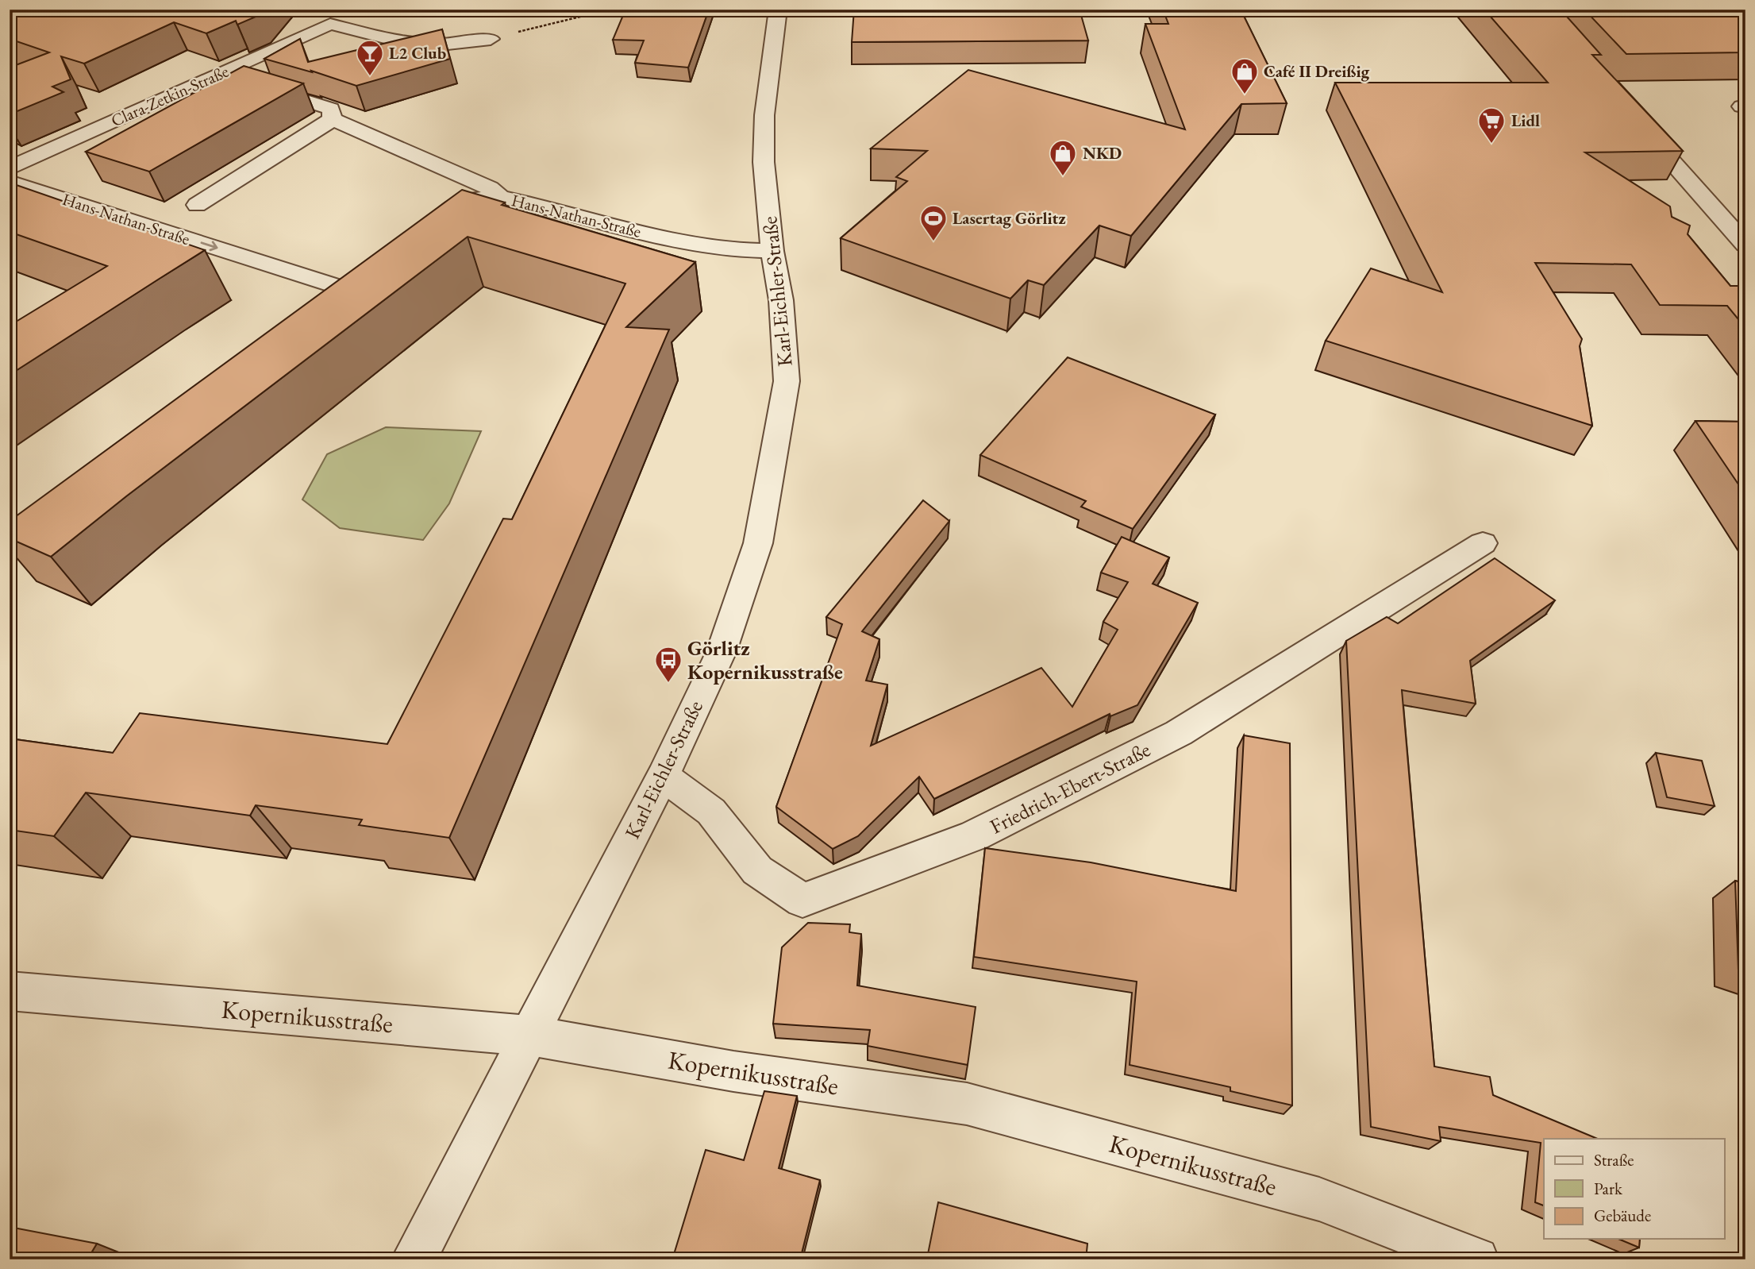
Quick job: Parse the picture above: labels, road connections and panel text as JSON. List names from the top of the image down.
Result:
{
  "streets": {
    "street": [
      "Clara-Zetkin-Straße",
      "Hans-Nathan-Straße",
      "Karl-Eichler-Straße",
      "Friedrich-Ebert-Straße",
      "Kopernikusstraße"
    ]
  },
  "crossings": [
    ["Hans-Nathan-Straße", "Karl-Eichler-Straße"],
    ["Karl-Eichler-Straße", "Friedrich-Ebert-Straße"],
    ["Karl-Eichler-Straße", "Kopernikusstraße"]
  ],
  "places": {
    "bar": ["L2 Club"],
    "shop": ["Café II Dreißig", "NKD"],
    "supermarket": ["Lidl"],
    "sports": ["Lasertag Görlitz"],
    "bus stop": ["Görlitz Kopernikusstraße"]
  },
  "legend": ["Straße", "Park", "Gebäude"]
}
